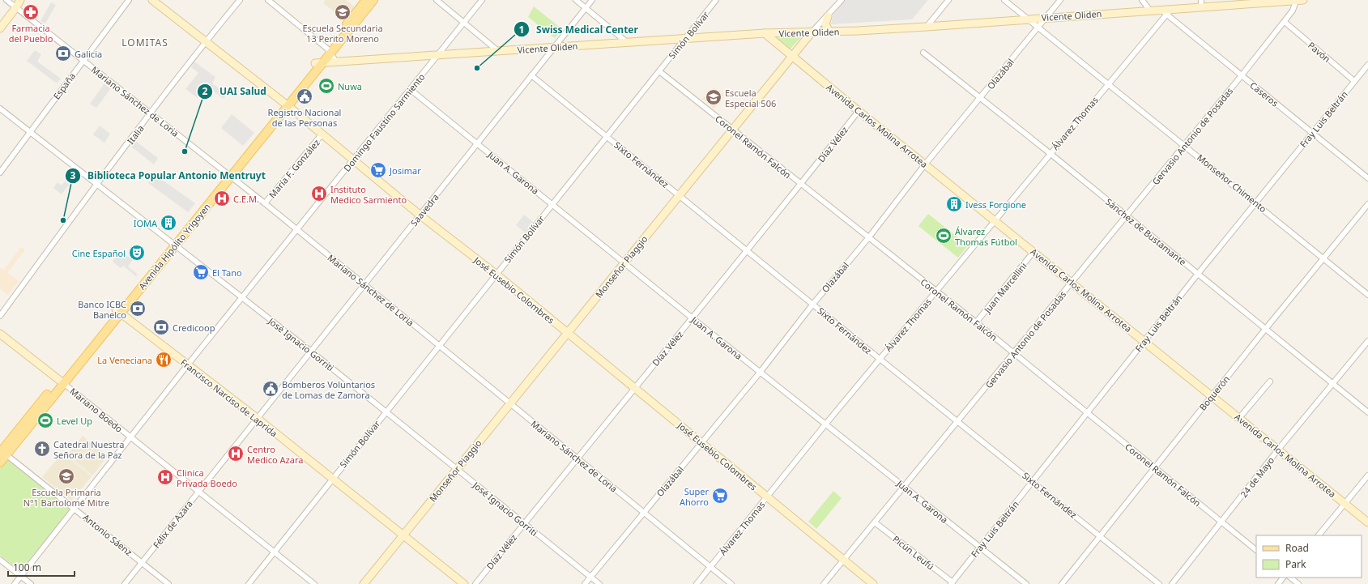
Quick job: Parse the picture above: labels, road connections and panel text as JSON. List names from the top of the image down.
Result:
{
  "streets": {
    "main road": ["Avenida Hipólito Yrigoyen"],
    "street": [
      "Vicente Oliden",
      "Simón Bolívar",
      "Pavón",
      "Olazábal",
      "España",
      "Caseros",
      "Mariano Sánchez de Loria",
      "Fray Luis Beltrán",
      "Domingo Faustino Sarmiento",
      "Álvarez Thomas",
      "Avenida Carlos Molina Arrotea",
      "Italia",
      "Gervasio Antonio de Posadas",
      "Díaz Vélez",
      "Coronel Ramón Falcón",
      "Sixto Fernández",
      "María F. González",
      "Juan A. Garona",
      "Monseñor Chimento",
      "Saavedra",
      "Sánchez de Bustamante",
      "Monseñor Piaggio",
      "Juan Marcellini",
      "José Eusebio Colombres",
      "José Ignacio Gorriti",
      "Boquerón",
      "Francisco Narciso de Laprida",
      "Mariano Boedo",
      "24 de Mayo",
      "Félix de Azara",
      "Antonio Sáenz",
      "Picún Leufú"
    ]
  },
  "crossings": [
    ["Vicente Oliden", "Simón Bolívar"],
    ["Vicente Oliden", "Olazábal"],
    ["Vicente Oliden", "Caseros"],
    ["Vicente Oliden", "Domingo Faustino Sarmiento"],
    ["Vicente Oliden", "Álvarez Thomas"],
    ["Vicente Oliden", "Avenida Carlos Molina Arrotea"],
    ["Vicente Oliden", "Gervasio Antonio de Posadas"],
    ["Vicente Oliden", "Monseñor Chimento"],
    ["Vicente Oliden", "Saavedra"],
    ["Vicente Oliden", "Avenida Hipólito Yrigoyen"],
    ["Vicente Oliden", "Monseñor Piaggio"],
    ["Simón Bolívar", "Mariano Sánchez de Loria"],
    ["Simón Bolívar", "Coronel Ramón Falcón"],
    ["Simón Bolívar", "Sixto Fernández"],
    ["Simón Bolívar", "Juan A. Garona"],
    ["Simón Bolívar", "José Eusebio Colombres"],
    ["Simón Bolívar", "José Ignacio Gorriti"],
    ["Simón Bolívar", "Francisco Narciso de Laprida"],
    ["Simón Bolívar", "Mariano Boedo"],
    ["Pavón", "Fray Luis Beltrán"],
    ["Pavón", "Gervasio Antonio de Posadas"],
    ["Olazábal", "Mariano Sánchez de Loria"],
    ["Olazábal", "Avenida Carlos Molina Arrotea"],
    ["Olazábal", "Coronel Ramón Falcón"],
    ["Olazábal", "Sixto Fernández"],
    ["Olazábal", "Juan A. Garona"],
    ["Olazábal", "Monseñor Chimento"],
    ["Olazábal", "Sánchez de Bustamante"],
    ["Olazábal", "José Eusebio Colombres"],
    ["Olazábal", "José Ignacio Gorriti"],
    ["España", "Mariano Sánchez de Loria"],
    ["España", "José Ignacio Gorriti"],
    ["Caseros", "Fray Luis Beltrán"],
    ["Caseros", "Álvarez Thomas"],
    ["Caseros", "Gervasio Antonio de Posadas"],
    ["Mariano Sánchez de Loria", "Domingo Faustino Sarmiento"],
    ["Mariano Sánchez de Loria", "Álvarez Thomas"],
    ["Mariano Sánchez de Loria", "Italia"],
    ["Mariano Sánchez de Loria", "Díaz Vélez"],
    ["Mariano Sánchez de Loria", "María F. González"],
    ["Mariano Sánchez de Loria", "Saavedra"],
    ["Mariano Sánchez de Loria", "Avenida Hipólito Yrigoyen"],
    ["Mariano Sánchez de Loria", "Monseñor Piaggio"],
    ["Fray Luis Beltrán", "Avenida Carlos Molina Arrotea"],
    ["Fray Luis Beltrán", "Coronel Ramón Falcón"],
    ["Fray Luis Beltrán", "Sixto Fernández"],
    ["Fray Luis Beltrán", "Juan A. Garona"],
    ["Fray Luis Beltrán", "Monseñor Chimento"],
    ["Fray Luis Beltrán", "Sánchez de Bustamante"],
    ["Fray Luis Beltrán", "Picún Leufú"],
    ["Domingo Faustino Sarmiento", "Juan A. Garona"],
    ["Domingo Faustino Sarmiento", "José Eusebio Colombres"],
    ["Domingo Faustino Sarmiento", "José Ignacio Gorriti"],
    ["Domingo Faustino Sarmiento", "Francisco Narciso de Laprida"],
    ["Domingo Faustino Sarmiento", "Mariano Boedo"],
    ["Domingo Faustino Sarmiento", "Antonio Sáenz"],
    ["Álvarez Thomas", "Avenida Carlos Molina Arrotea"],
    ["Álvarez Thomas", "Coronel Ramón Falcón"],
    ["Álvarez Thomas", "Sixto Fernández"],
    ["Álvarez Thomas", "Juan A. Garona"],
    ["Álvarez Thomas", "Monseñor Chimento"],
    ["Álvarez Thomas", "Sánchez de Bustamante"],
    ["Álvarez Thomas", "José Eusebio Colombres"],
    ["Avenida Carlos Molina Arrotea", "Gervasio Antonio de Posadas"],
    ["Avenida Carlos Molina Arrotea", "Díaz Vélez"],
    ["Avenida Carlos Molina Arrotea", "Monseñor Piaggio"],
    ["Avenida Carlos Molina Arrotea", "Juan Marcellini"],
    ["Avenida Carlos Molina Arrotea", "Boquerón"],
    ["Avenida Carlos Molina Arrotea", "24 de Mayo"],
    ["Italia", "José Eusebio Colombres"],
    ["Italia", "José Ignacio Gorriti"],
    ["Gervasio Antonio de Posadas", "Coronel Ramón Falcón"],
    ["Gervasio Antonio de Posadas", "Sixto Fernández"],
    ["Gervasio Antonio de Posadas", "Juan A. Garona"],
    ["Gervasio Antonio de Posadas", "Monseñor Chimento"],
    ["Gervasio Antonio de Posadas", "Sánchez de Bustamante"],
    ["Gervasio Antonio de Posadas", "José Eusebio Colombres"],
    ["Gervasio Antonio de Posadas", "Picún Leufú"],
    ["Díaz Vélez", "Coronel Ramón Falcón"],
    ["Díaz Vélez", "Sixto Fernández"],
    ["Díaz Vélez", "Juan A. Garona"],
    ["Díaz Vélez", "José Eusebio Colombres"],
    ["Díaz Vélez", "José Ignacio Gorriti"],
    ["Coronel Ramón Falcón", "Monseñor Piaggio"],
    ["Coronel Ramón Falcón", "Juan Marcellini"],
    ["Coronel Ramón Falcón", "Boquerón"],
    ["Coronel Ramón Falcón", "24 de Mayo"],
    ["Sixto Fernández", "Saavedra"],
    ["Sixto Fernández", "Monseñor Piaggio"],
    ["Sixto Fernández", "Boquerón"],
    ["María F. González", "José Eusebio Colombres"],
    ["Juan A. Garona", "Saavedra"],
    ["Juan A. Garona", "Monseñor Piaggio"],
    ["Monseñor Chimento", "Boquerón"],
    ["Saavedra", "José Eusebio Colombres"],
    ["Saavedra", "José Ignacio Gorriti"],
    ["Saavedra", "Francisco Narciso de Laprida"],
    ["Saavedra", "Félix de Azara"],
    ["Sánchez de Bustamante", "Boquerón"],
    ["Sánchez de Bustamante", "24 de Mayo"],
    ["Avenida Hipólito Yrigoyen", "José Eusebio Colombres"],
    ["Avenida Hipólito Yrigoyen", "José Ignacio Gorriti"],
    ["Avenida Hipólito Yrigoyen", "Francisco Narciso de Laprida"],
    ["Avenida Hipólito Yrigoyen", "Mariano Boedo"],
    ["Avenida Hipólito Yrigoyen", "Antonio Sáenz"],
    ["Monseñor Piaggio", "José Eusebio Colombres"],
    ["Monseñor Piaggio", "José Ignacio Gorriti"],
    ["Monseñor Piaggio", "Francisco Narciso de Laprida"],
    ["Francisco Narciso de Laprida", "Félix de Azara"],
    ["Mariano Boedo", "Félix de Azara"],
    ["Félix de Azara", "Antonio Sáenz"]
  ],
  "districts": ["LOMITAS"],
  "places": {
    "pharmacy": ["Farmacia del Pueblo"],
    "school or university": ["Escuela Secundaria 13 Perito Moreno", "Escuela Especial 506", "Escuela Primaria Nº1 Bartolomé Mitre"],
    "bank": ["Galicia", "Banco ICBC Banelco", "Credicoop"],
    "other": ["Swiss Medical Center", "UAI Salud", "Biblioteca Popular Antonio Mentruyt"],
    "sports": ["Nuwa", "Álvarez Thomas Fútbol", "Level Up"],
    "public building": ["Registro Nacional de las Personas", "Bomberos Voluntarios de Lomas de Zamora"],
    "supermarket": ["Josimar", "El Tano", "Super Ahorro"],
    "hospital": [
      "Instituto Medico Sarmiento",
      "C.E.M.",
      "Centro Medico Azara",
      "Clinica Privada Boedo"
    ],
    "building": ["Ivess Forgione", "IOMA"],
    "theatre": ["Cine Español"],
    "restaurant": ["La Veneciana"],
    "church": ["Catedral Nuestra Señora de la Paz"]
  },
  "legend": ["Road", "Park"],
  "scale_bar": "100 m"
}
